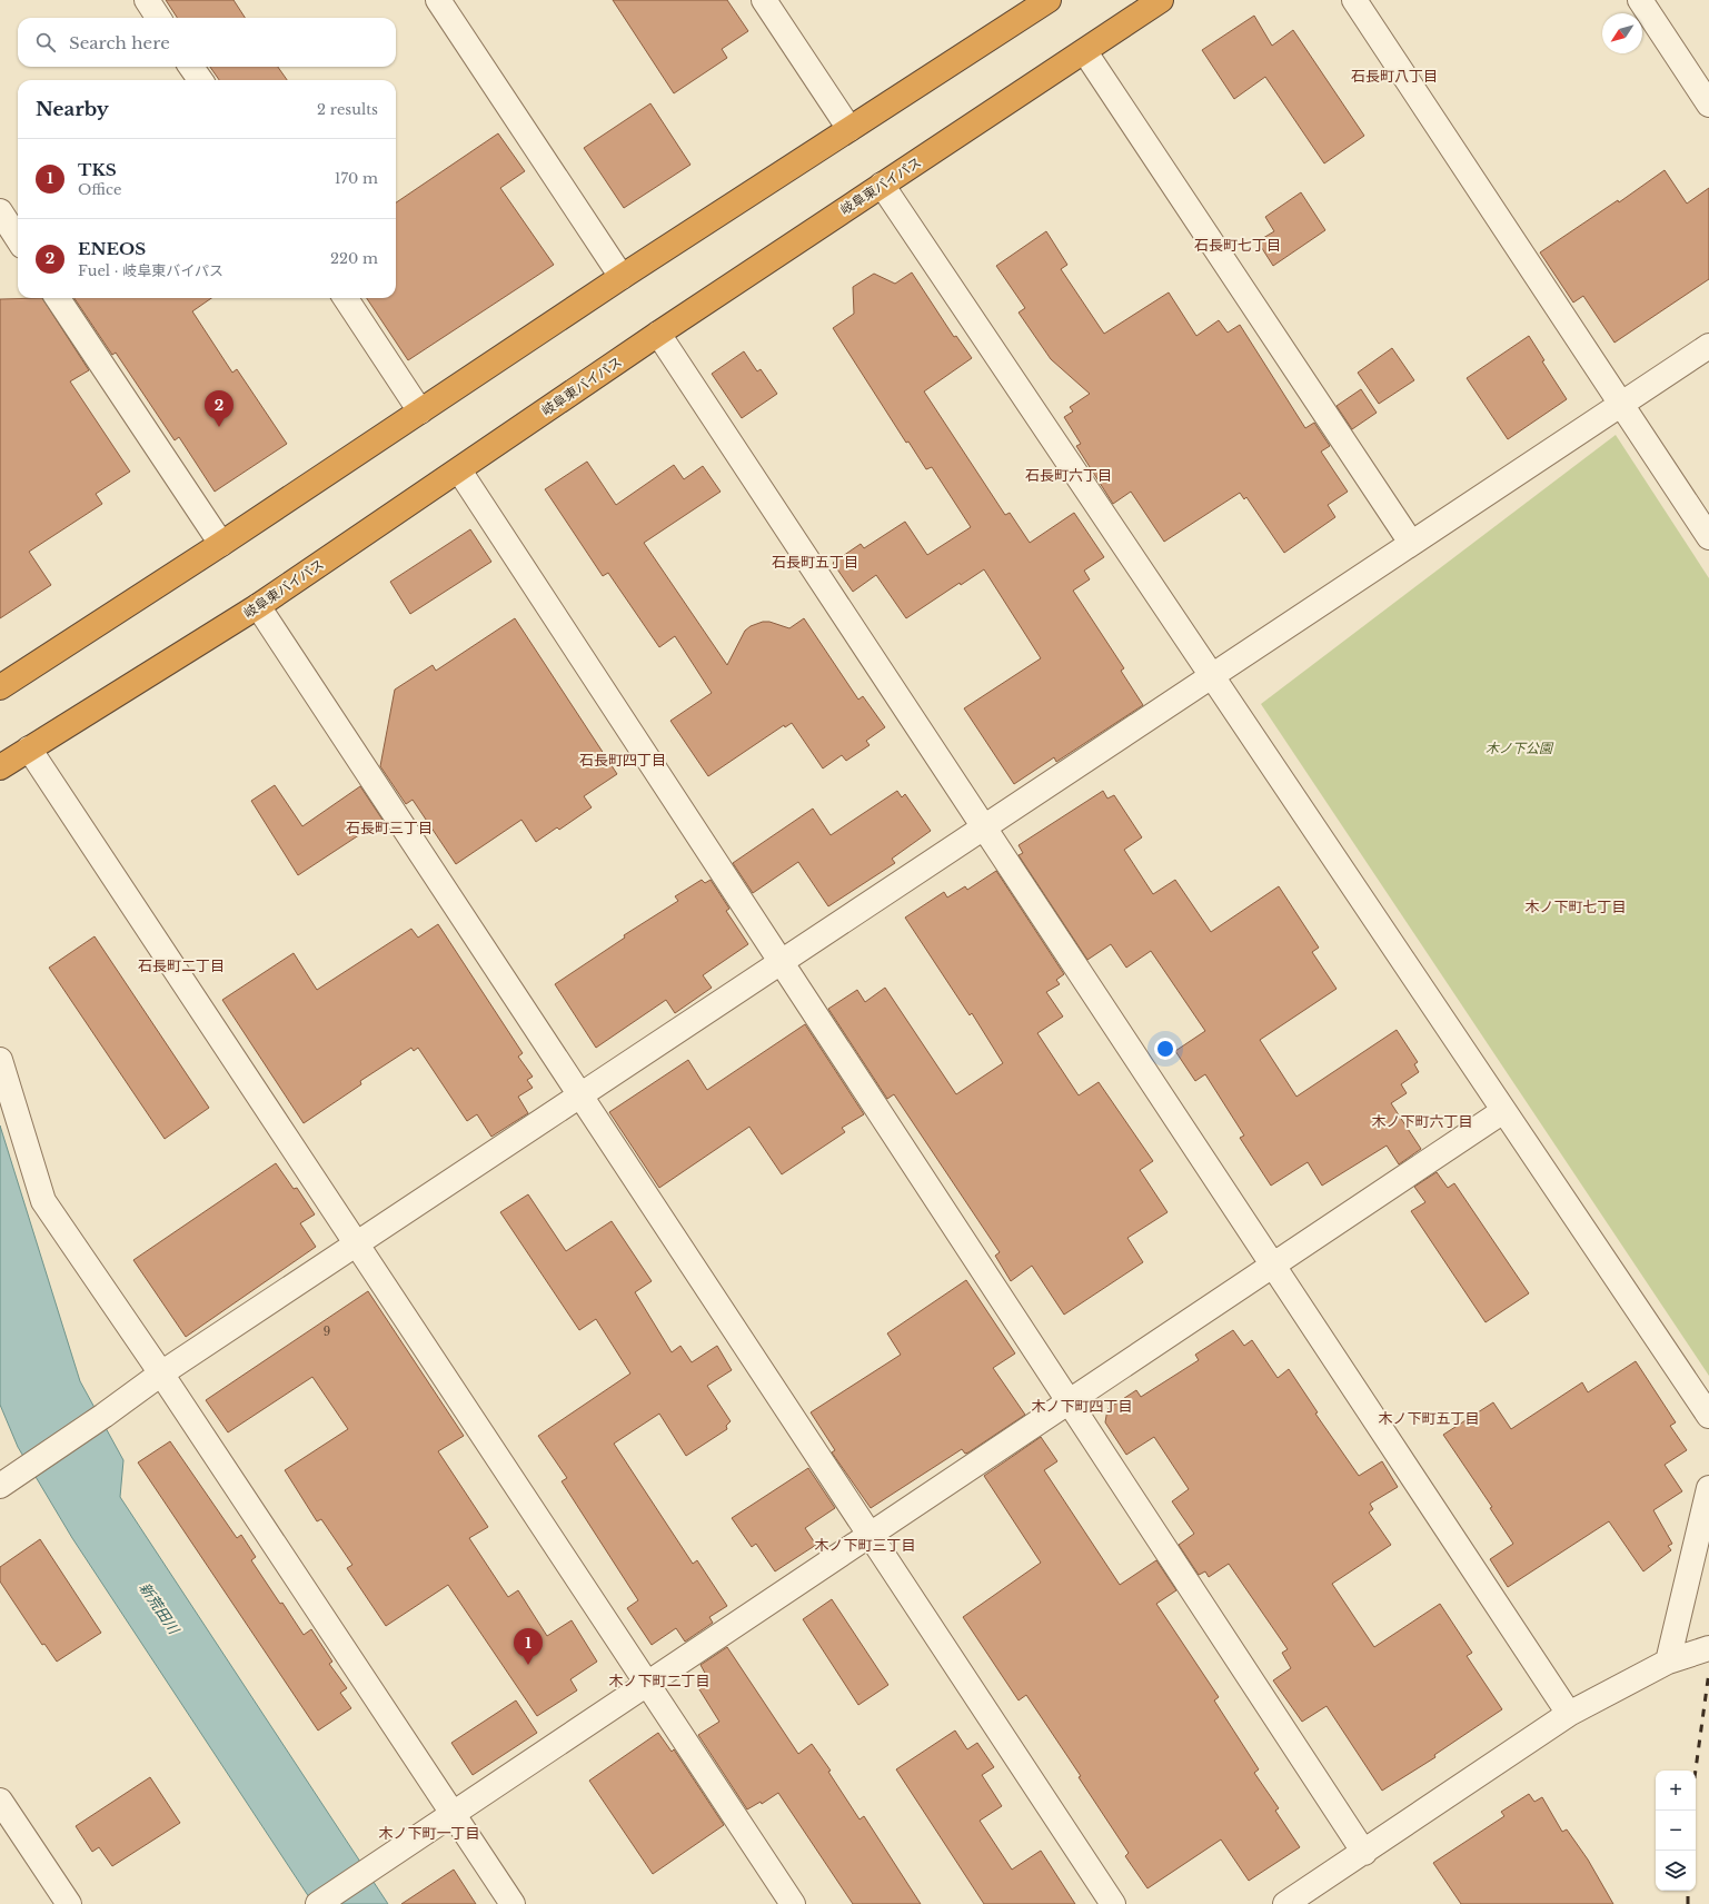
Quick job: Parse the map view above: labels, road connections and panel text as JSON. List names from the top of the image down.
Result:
{
  "streets": {
    "highway": ["岐阜東バイパス"]
  },
  "districts": [
    "石長町八丁目",
    "石長町七丁目",
    "石長町六丁目",
    "石長町五丁目",
    "石長町四丁目",
    "石長町三丁目",
    "木ノ下町七丁目",
    "石長町二丁目",
    "木ノ下町六丁目",
    "木ノ下町四丁目",
    "木ノ下町五丁目",
    "木ノ下町三丁目",
    "木ノ下町二丁目",
    "木ノ下町一丁目"
  ],
  "water": ["新荒田川"],
  "parks": ["木ノ下公園"],
  "house_numbers": ["9"],
  "north": "bottom left",
  "page": {
    "search": "Search here",
    "heading": ["Nearby", "2 results"],
    "list": [
      {
        "mark": "1",
        "name": "TKS",
        "note": "Office",
        "value": "170 m"
      },
      {
        "mark": "2",
        "name": "ENEOS",
        "note": "Fuel · 岐阜東バイパス",
        "value": "220 m"
      }
    ],
    "pins": ["2", "1"],
    "map_buttons": ["+", "−"]
  }
}
